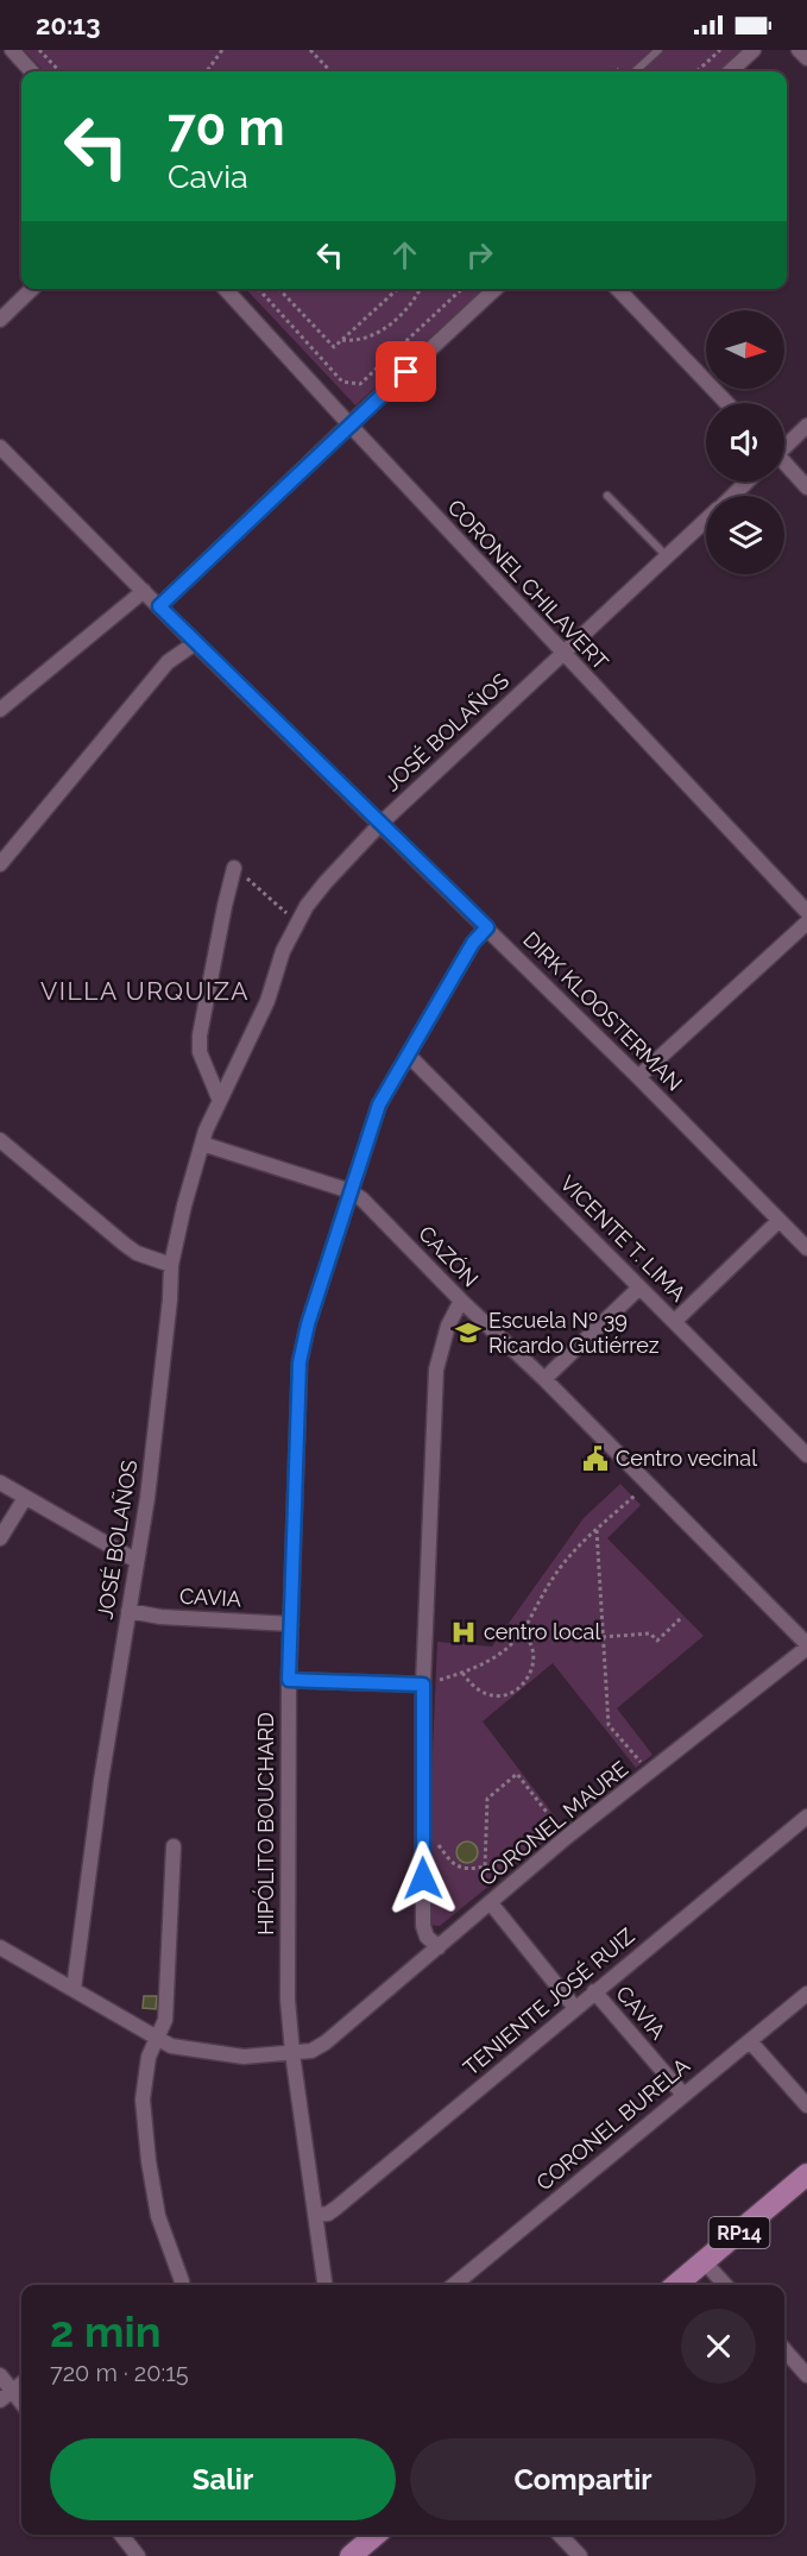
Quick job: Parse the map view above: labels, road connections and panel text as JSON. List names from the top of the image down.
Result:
{
  "streets": {
    "main road": ["RP14"],
    "street": [
      "CORONEL CHILAVERT",
      "JOSÉ BOLAÑOS",
      "DIRK KLOOSTERMAN",
      "VICENTE T. LIMA",
      "CAZÓN",
      "CAVIA",
      "HIPÓLITO BOUCHARD",
      "CORONEL MAURE",
      "TENIENTE JOSÉ RUIZ",
      "CORONEL BURELA"
    ]
  },
  "crossings": [
    ["CORONEL CHILAVERT", "JOSÉ BOLAÑOS"],
    ["JOSÉ BOLAÑOS", "DIRK KLOOSTERMAN"],
    ["JOSÉ BOLAÑOS", "CAZÓN"],
    ["JOSÉ BOLAÑOS", "CAVIA"],
    ["JOSÉ BOLAÑOS", "CORONEL MAURE"],
    ["DIRK KLOOSTERMAN", "HIPÓLITO BOUCHARD"],
    ["VICENTE T. LIMA", "HIPÓLITO BOUCHARD"],
    ["CAZÓN", "HIPÓLITO BOUCHARD"],
    ["CAZÓN", "CORONEL MAURE"],
    ["CAVIA", "HIPÓLITO BOUCHARD"],
    ["CAVIA", "TENIENTE JOSÉ RUIZ"],
    ["CAVIA", "CORONEL BURELA"],
    ["HIPÓLITO BOUCHARD", "CORONEL MAURE"],
    ["HIPÓLITO BOUCHARD", "TENIENTE JOSÉ RUIZ"]
  ],
  "districts": ["VILLA URQUIZA"],
  "places": {
    "school or university": ["Escuela Nº 39 Ricardo Gutiérrez"],
    "public building": ["Centro vecinal"],
    "hospital": ["centro local"]
  },
  "north": "right",
  "page": {
    "status": "20:13",
    "turn": ["70 m", "Cavia"],
    "heading": ["2 min", "720 m · 20:15"],
    "buttons": ["Salir", "Compartir"]
  }
}
